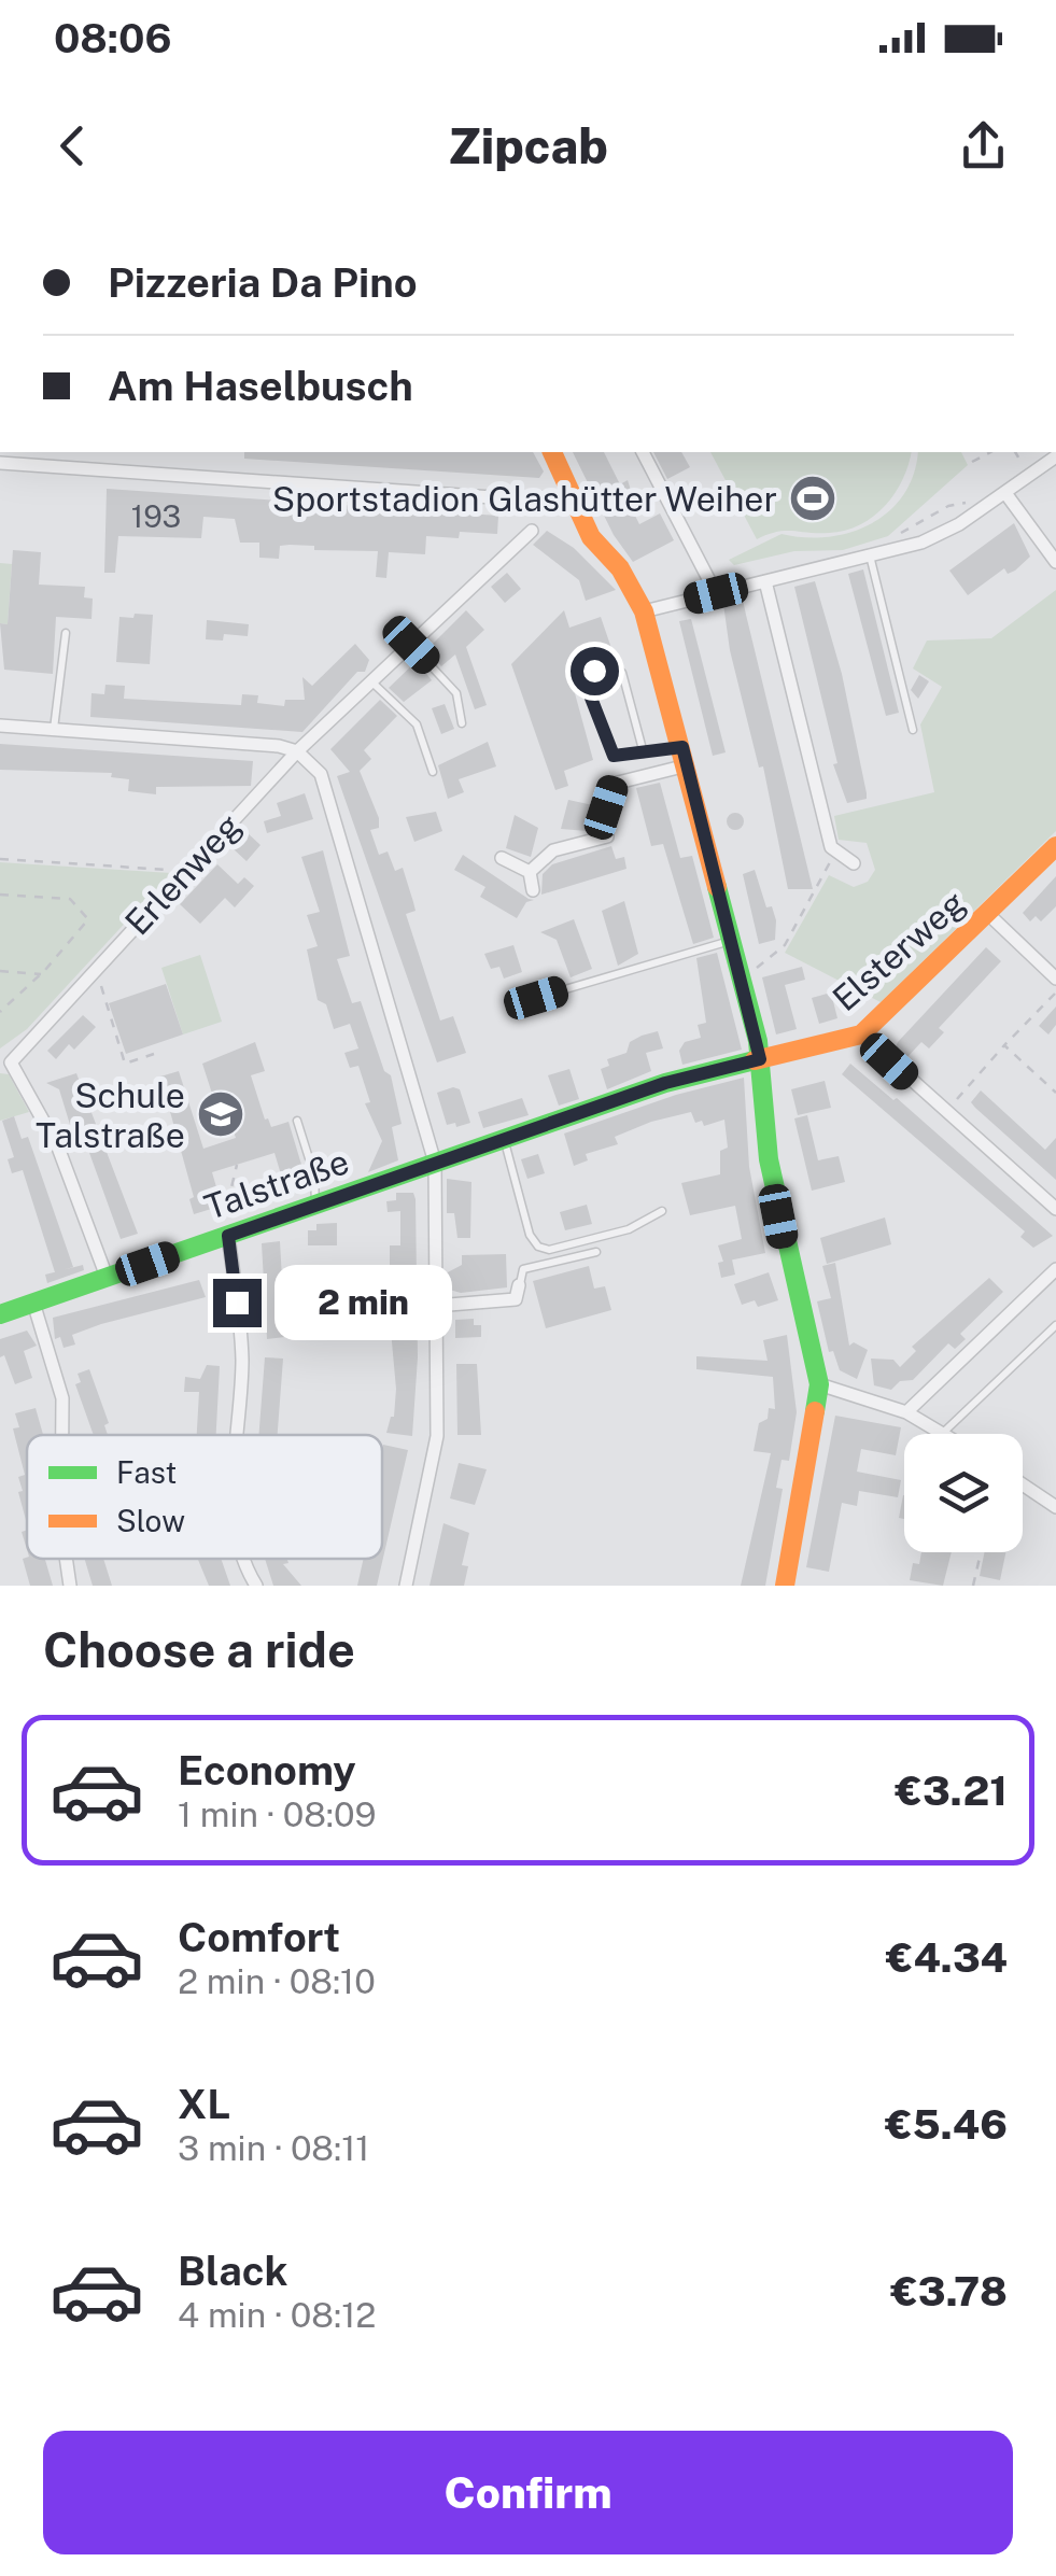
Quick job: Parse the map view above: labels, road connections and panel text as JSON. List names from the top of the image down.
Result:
{
  "streets": {
    "street": ["Erlenweg", "Elsterweg", "Talstraße"]
  },
  "crossings": [
    ["Erlenweg", "Talstraße"],
    ["Elsterweg", "Talstraße"]
  ],
  "places": {
    "sports": ["Sportstadion Glashütter Weiher"],
    "school or university": ["Schule Talstraße"]
  },
  "house_numbers": ["193"],
  "legend": ["Fast", "Slow"],
  "page": {
    "status": "08:06",
    "header": "Zipcab",
    "banner": ["Pizzeria Da Pino", "Am Haselbusch"],
    "bubble": "2 min",
    "heading": "Choose a ride",
    "list": [
      {
        "name": "Economy",
        "note": "1 min · 08:09",
        "value": "€3.21"
      },
      {
        "name": "Comfort",
        "note": "2 min · 08:10",
        "value": "€4.34"
      },
      {
        "name": "XL",
        "note": "3 min · 08:11",
        "value": "€5.46"
      },
      {
        "name": "Black",
        "note": "4 min · 08:12",
        "value": "€3.78"
      }
    ],
    "buttons": "Confirm"
  }
}
